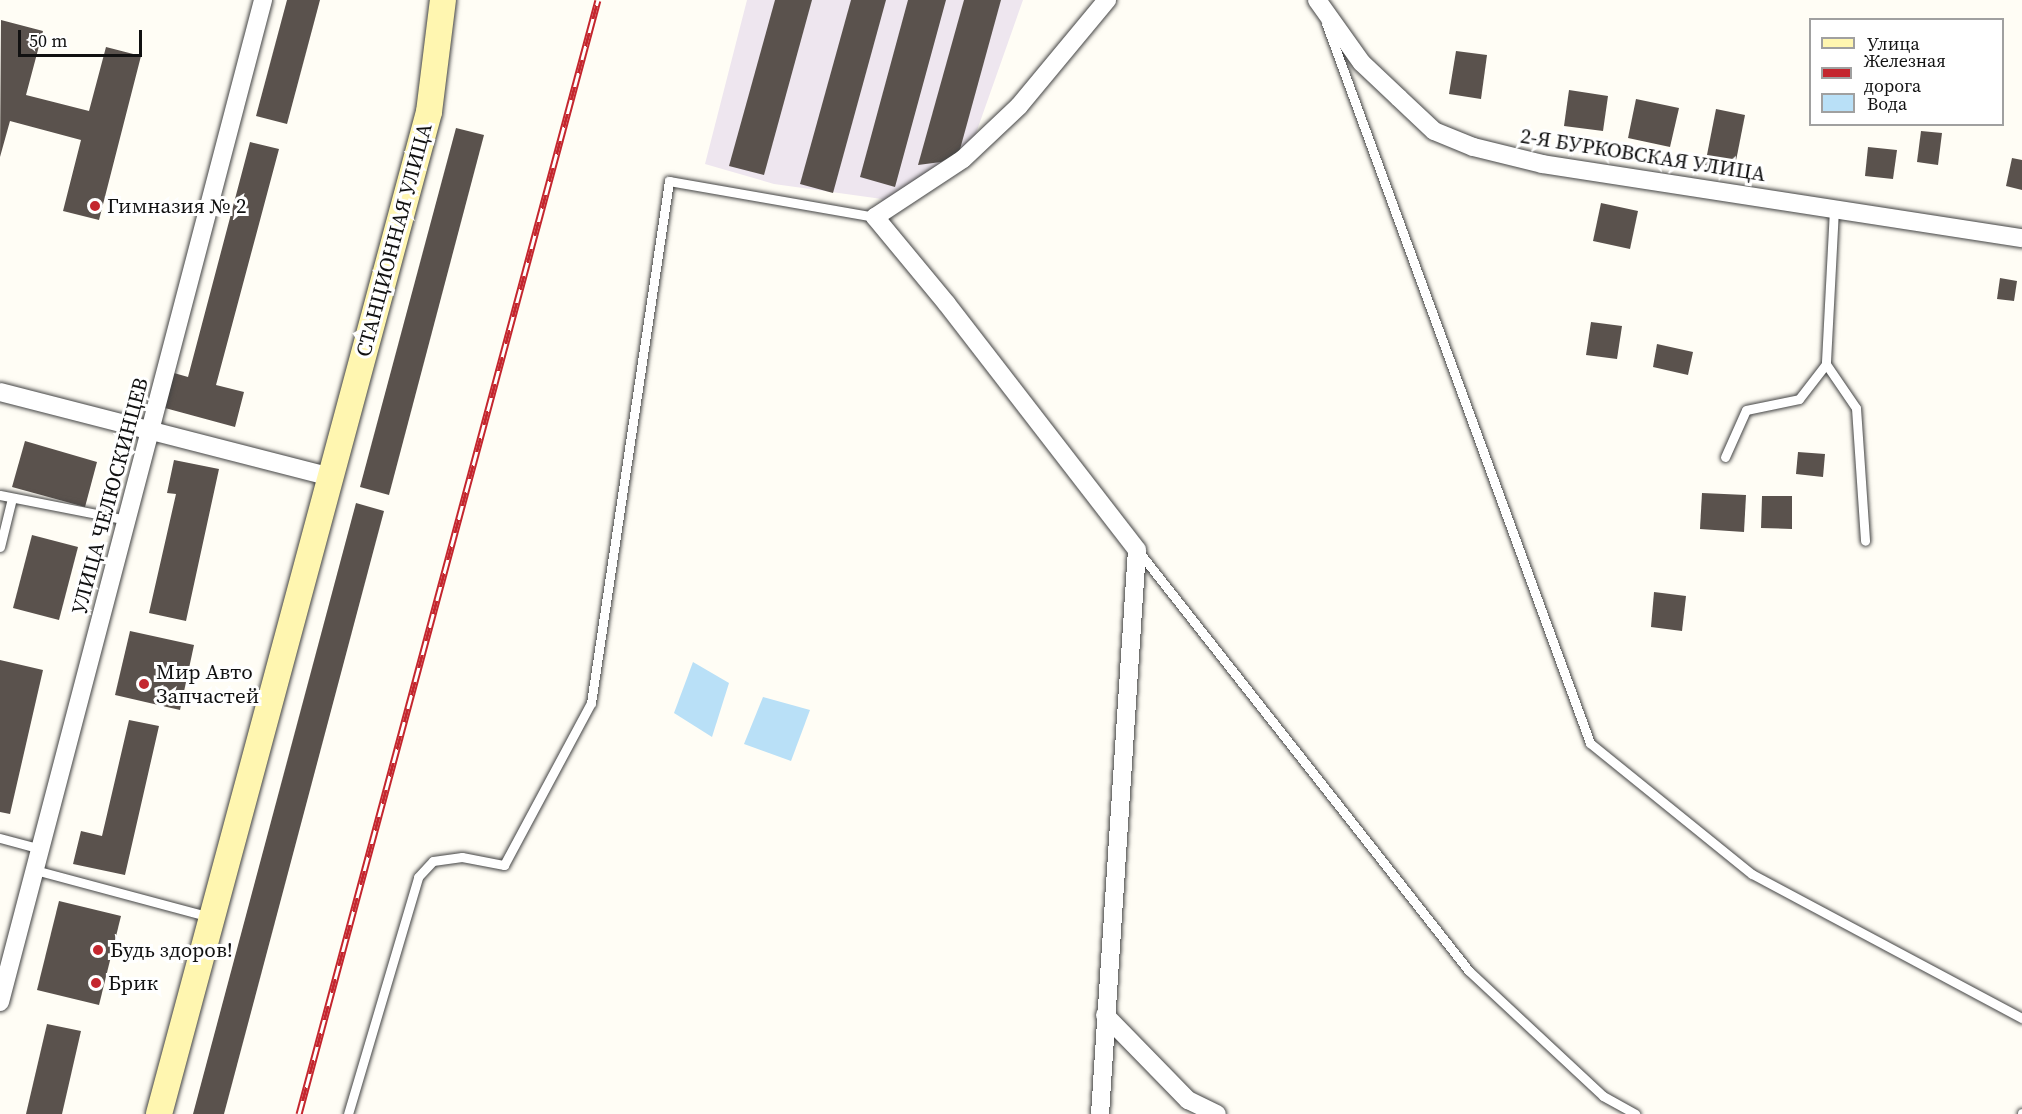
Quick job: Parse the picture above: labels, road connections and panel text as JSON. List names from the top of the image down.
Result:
{
  "streets": {
    "main road": ["СТАНЦИОННАЯ УЛИЦА"],
    "street": ["2-Я БУРКОВСКАЯ УЛИЦА", "УЛИЦА ЧЕЛЮСКИНЦЕВ"]
  },
  "places": [
    "Гимназия № 2",
    "Мир Авто Запчастей",
    "Будь здоров!",
    "Брик"
  ],
  "legend": ["Улица", "Железная дорога", "Вода"],
  "scale_bar": "50 m"
}
